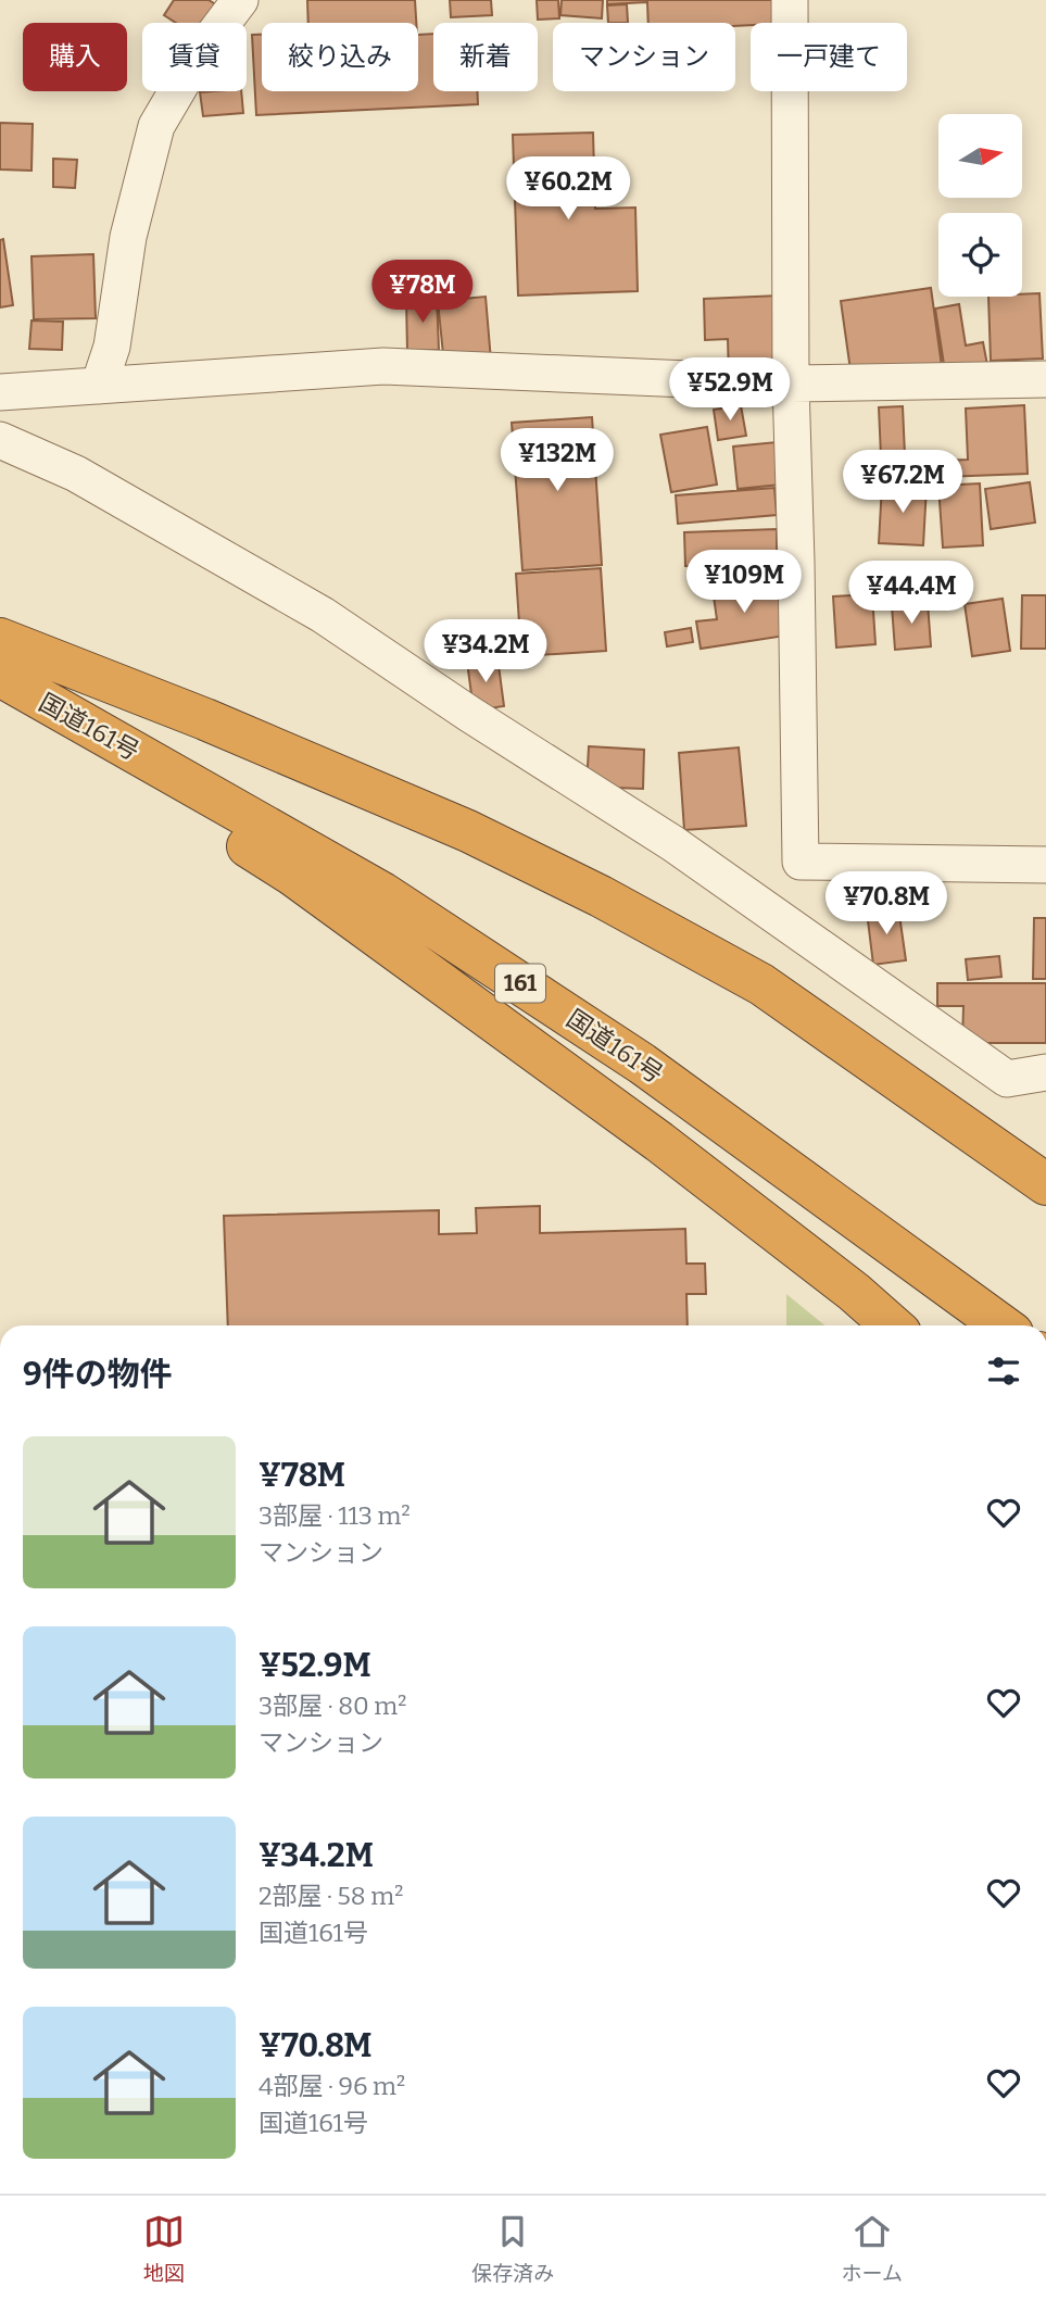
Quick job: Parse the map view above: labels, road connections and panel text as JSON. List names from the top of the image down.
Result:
{
  "streets": {
    "highway": ["国道161号", "161"]
  },
  "north": "right",
  "page": {
    "chip": [
      "購入",
      "賃貸",
      "絞り込み",
      "新着",
      "マンション",
      "一戸建て"
    ],
    "price": [
      "¥60.2M",
      "¥78M",
      "¥52.9M",
      "¥132M",
      "¥67.2M",
      "¥109M",
      "¥44.4M",
      "¥34.2M",
      "¥70.8M"
    ],
    "heading": "9件の物件",
    "list": [
      {
        "name": "¥78M",
        "note": "3部屋 · 113 m² · マンション"
      },
      {
        "name": "¥52.9M",
        "note": "3部屋 · 80 m² · マンション"
      },
      {
        "name": "¥34.2M",
        "note": "2部屋 · 58 m² · 国道161号"
      },
      {
        "name": "¥70.8M",
        "note": "4部屋 · 96 m² · 国道161号"
      }
    ],
    "tabs": ["地図", "保存済み", "ホーム"]
  }
}
